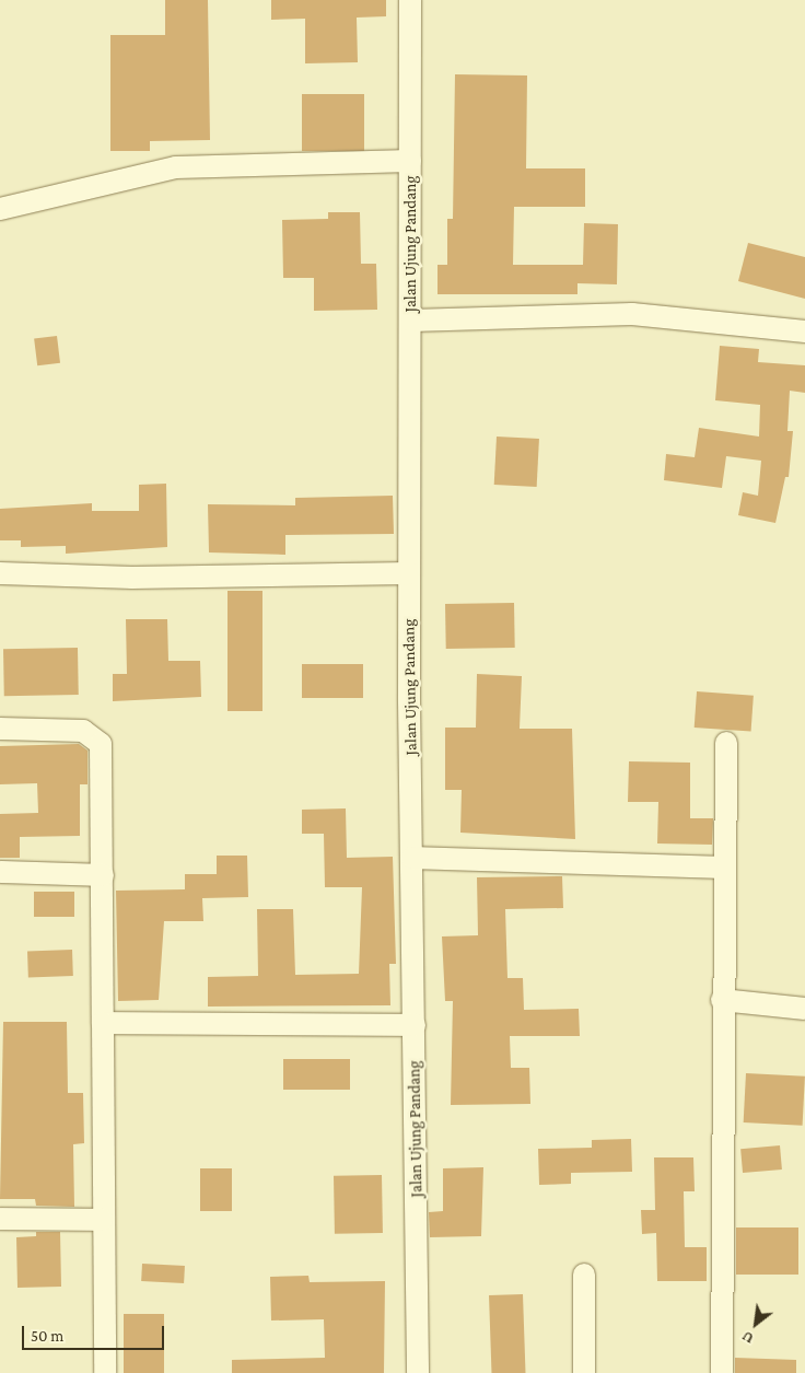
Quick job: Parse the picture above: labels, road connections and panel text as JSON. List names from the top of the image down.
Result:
{
  "streets": {
    "street": ["Jalan Ujung Pandang"]
  },
  "scale_bar": "50 m",
  "north": "bottom left"
}
